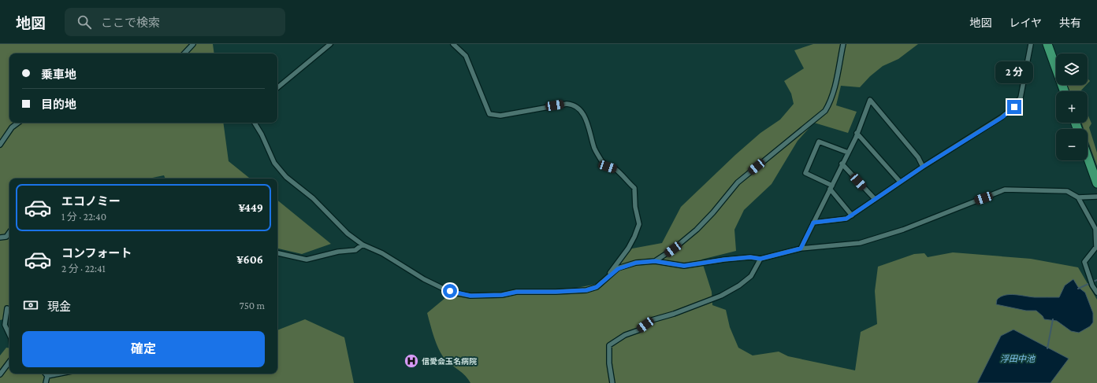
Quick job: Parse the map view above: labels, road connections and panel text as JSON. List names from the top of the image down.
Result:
{
  "water": ["浮田中池"],
  "places": {
    "hospital": ["信愛会玉名病院"]
  },
  "page": {
    "header": "地図",
    "search": "ここで検索",
    "nav": ["地図", "レイヤ", "共有"],
    "map_buttons": ["+", "−"],
    "banner": ["乗車地", "目的地"],
    "bubble": "2 分",
    "list": [
      {
        "name": "エコノミー",
        "note": "1 分 · 22:40",
        "value": "¥449"
      },
      {
        "name": "コンフォート",
        "note": "2 分 · 22:41",
        "value": "¥606"
      }
    ],
    "pay": ["現金", "750 m"],
    "buttons": "確定"
  }
}
